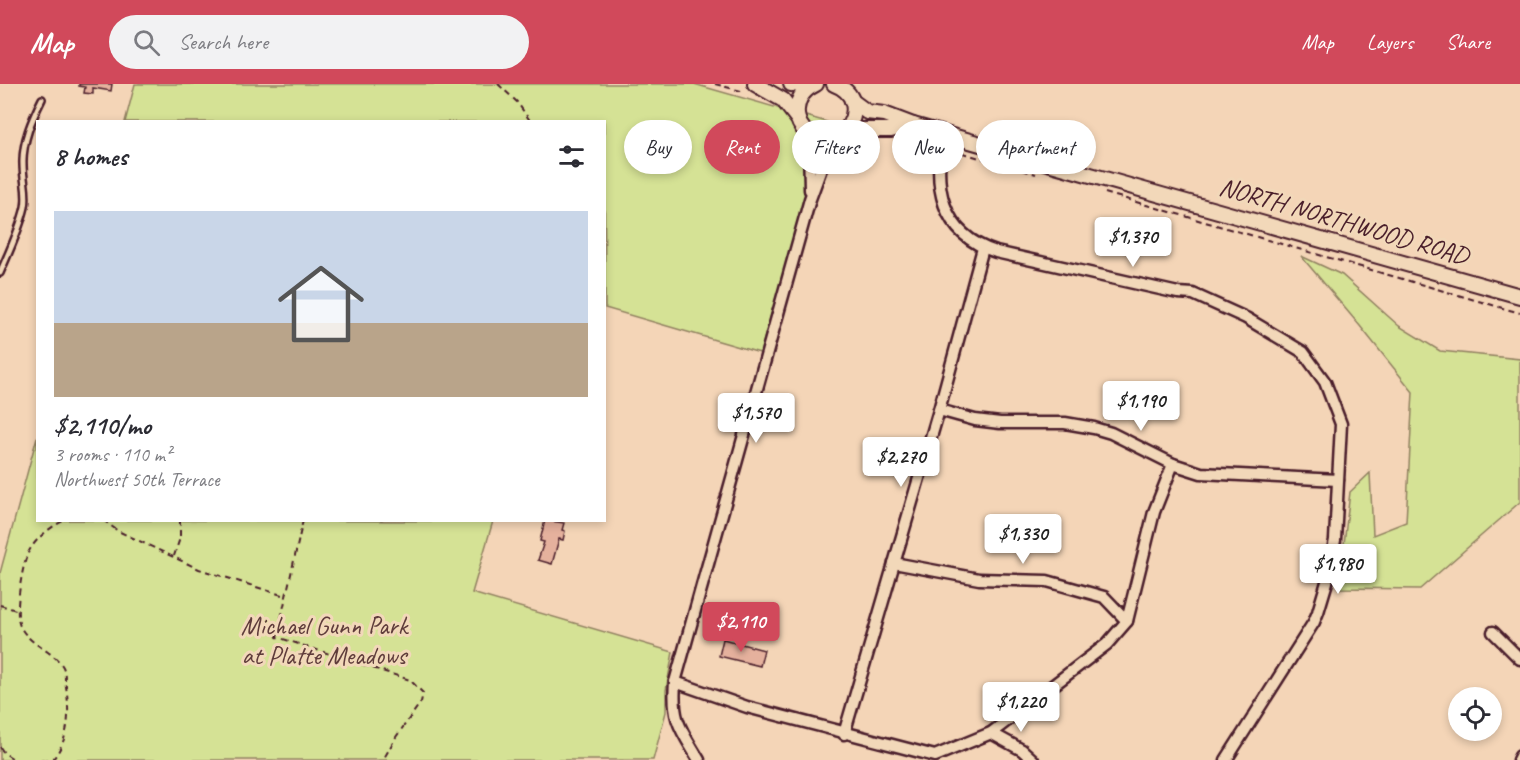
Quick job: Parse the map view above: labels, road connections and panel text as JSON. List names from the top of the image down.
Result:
{
  "streets": {
    "street": ["NORTH NORTHWOOD ROAD"]
  },
  "parks": ["Michael Gunn Park at Platte Meadows"],
  "page": {
    "header": "Map",
    "search": "Search here",
    "nav": ["Map", "Layers", "Share"],
    "chip": [
      "Buy",
      "Rent",
      "Filters",
      "New",
      "Apartment"
    ],
    "heading": "8 homes",
    "list": [
      {
        "name": "$2,110/mo",
        "note": "3 rooms · 110 m² · Northwest 50th Terrace"
      }
    ],
    "price": [
      "$1,370",
      "$1,190",
      "$1,570",
      "$2,270",
      "$1,330",
      "$1,980",
      "$2,110",
      "$1,220"
    ]
  }
}
